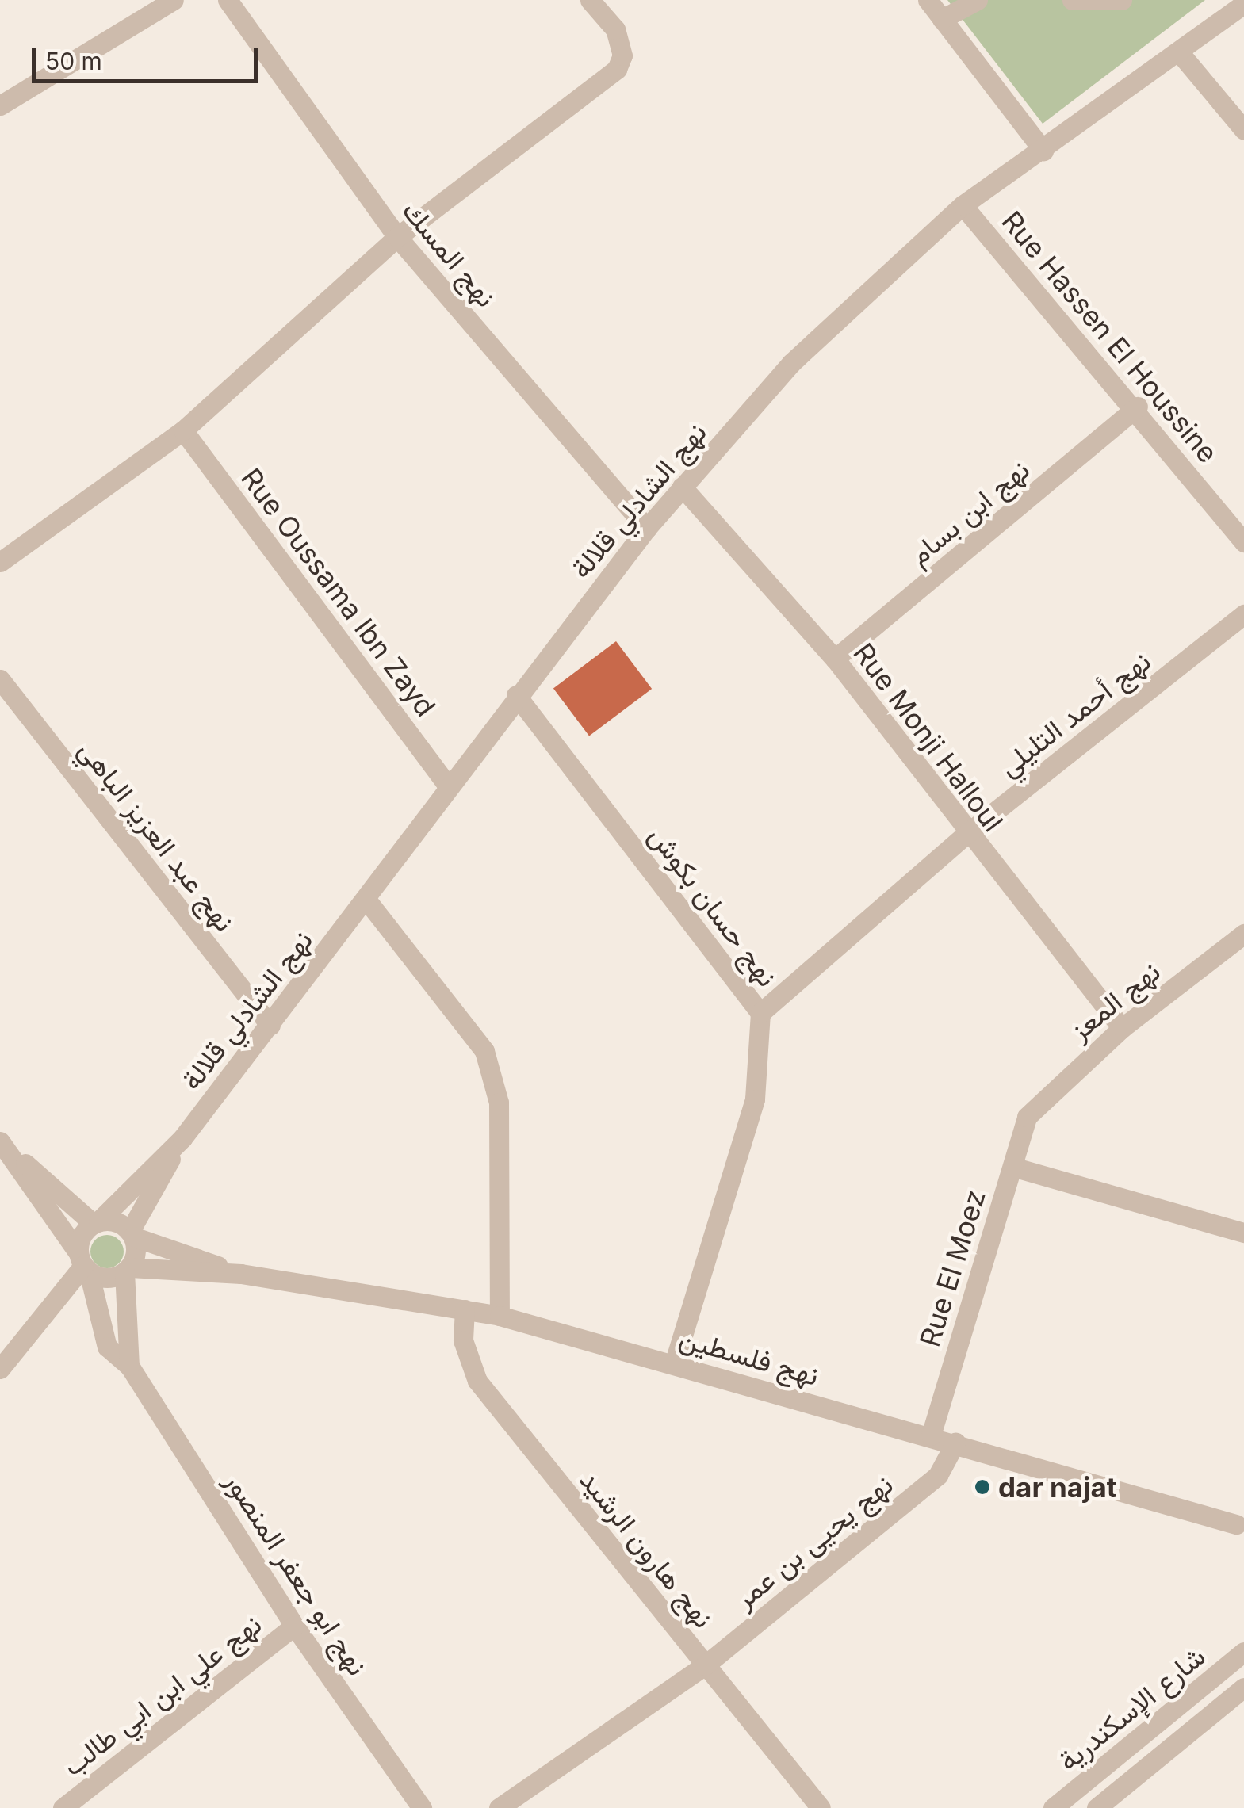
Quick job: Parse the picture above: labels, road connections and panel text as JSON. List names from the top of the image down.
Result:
{
  "streets": {
    "street": [
      "نهج المسك",
      "Rue Hassen El Houssine",
      "نهج الشادلي قلالة",
      "نهج ابن بسام",
      "Rue Oussama Ibn Zayd",
      "نهج أحمد التليلي",
      "Rue Monji Halloul",
      "نهج عبد العزيز الباهي",
      "نهج حسان بكوش",
      "نهج المعز",
      "Rue El Moez",
      "نهج فلسطين",
      "نهج يحيى بن عمر",
      "نهج هارون الرشيد",
      "نهج ابو جعفر المنصور",
      "نهج علي ابن ابي طالب",
      "شارع الإسكندرية"
    ]
  },
  "crossings": [
    ["نهج المسك", "نهج الشادلي قلالة"],
    ["Rue Hassen El Houssine", "نهج الشادلي قلالة"],
    ["Rue Hassen El Houssine", "نهج ابن بسام"],
    ["نهج الشادلي قلالة", "Rue Oussama Ibn Zayd"],
    ["نهج الشادلي قلالة", "Rue Monji Halloul"],
    ["نهج الشادلي قلالة", "نهج عبد العزيز الباهي"],
    ["نهج الشادلي قلالة", "نهج حسان بكوش"],
    ["نهج ابن بسام", "Rue Monji Halloul"],
    ["نهج أحمد التليلي", "Rue Monji Halloul"],
    ["نهج أحمد التليلي", "نهج حسان بكوش"],
    ["Rue Monji Halloul", "نهج المعز"],
    ["نهج حسان بكوش", "نهج فلسطين"],
    ["نهج المعز", "Rue El Moez"],
    ["Rue El Moez", "نهج فلسطين"],
    ["نهج فلسطين", "نهج يحيى بن عمر"],
    ["نهج فلسطين", "نهج هارون الرشيد"],
    ["نهج فلسطين", "نهج ابو جعفر المنصور"],
    ["نهج يحيى بن عمر", "نهج هارون الرشيد"],
    ["نهج ابو جعفر المنصور", "نهج علي ابن ابي طالب"]
  ],
  "places": ["dar najat"],
  "scale_bar": "50 m"
}
